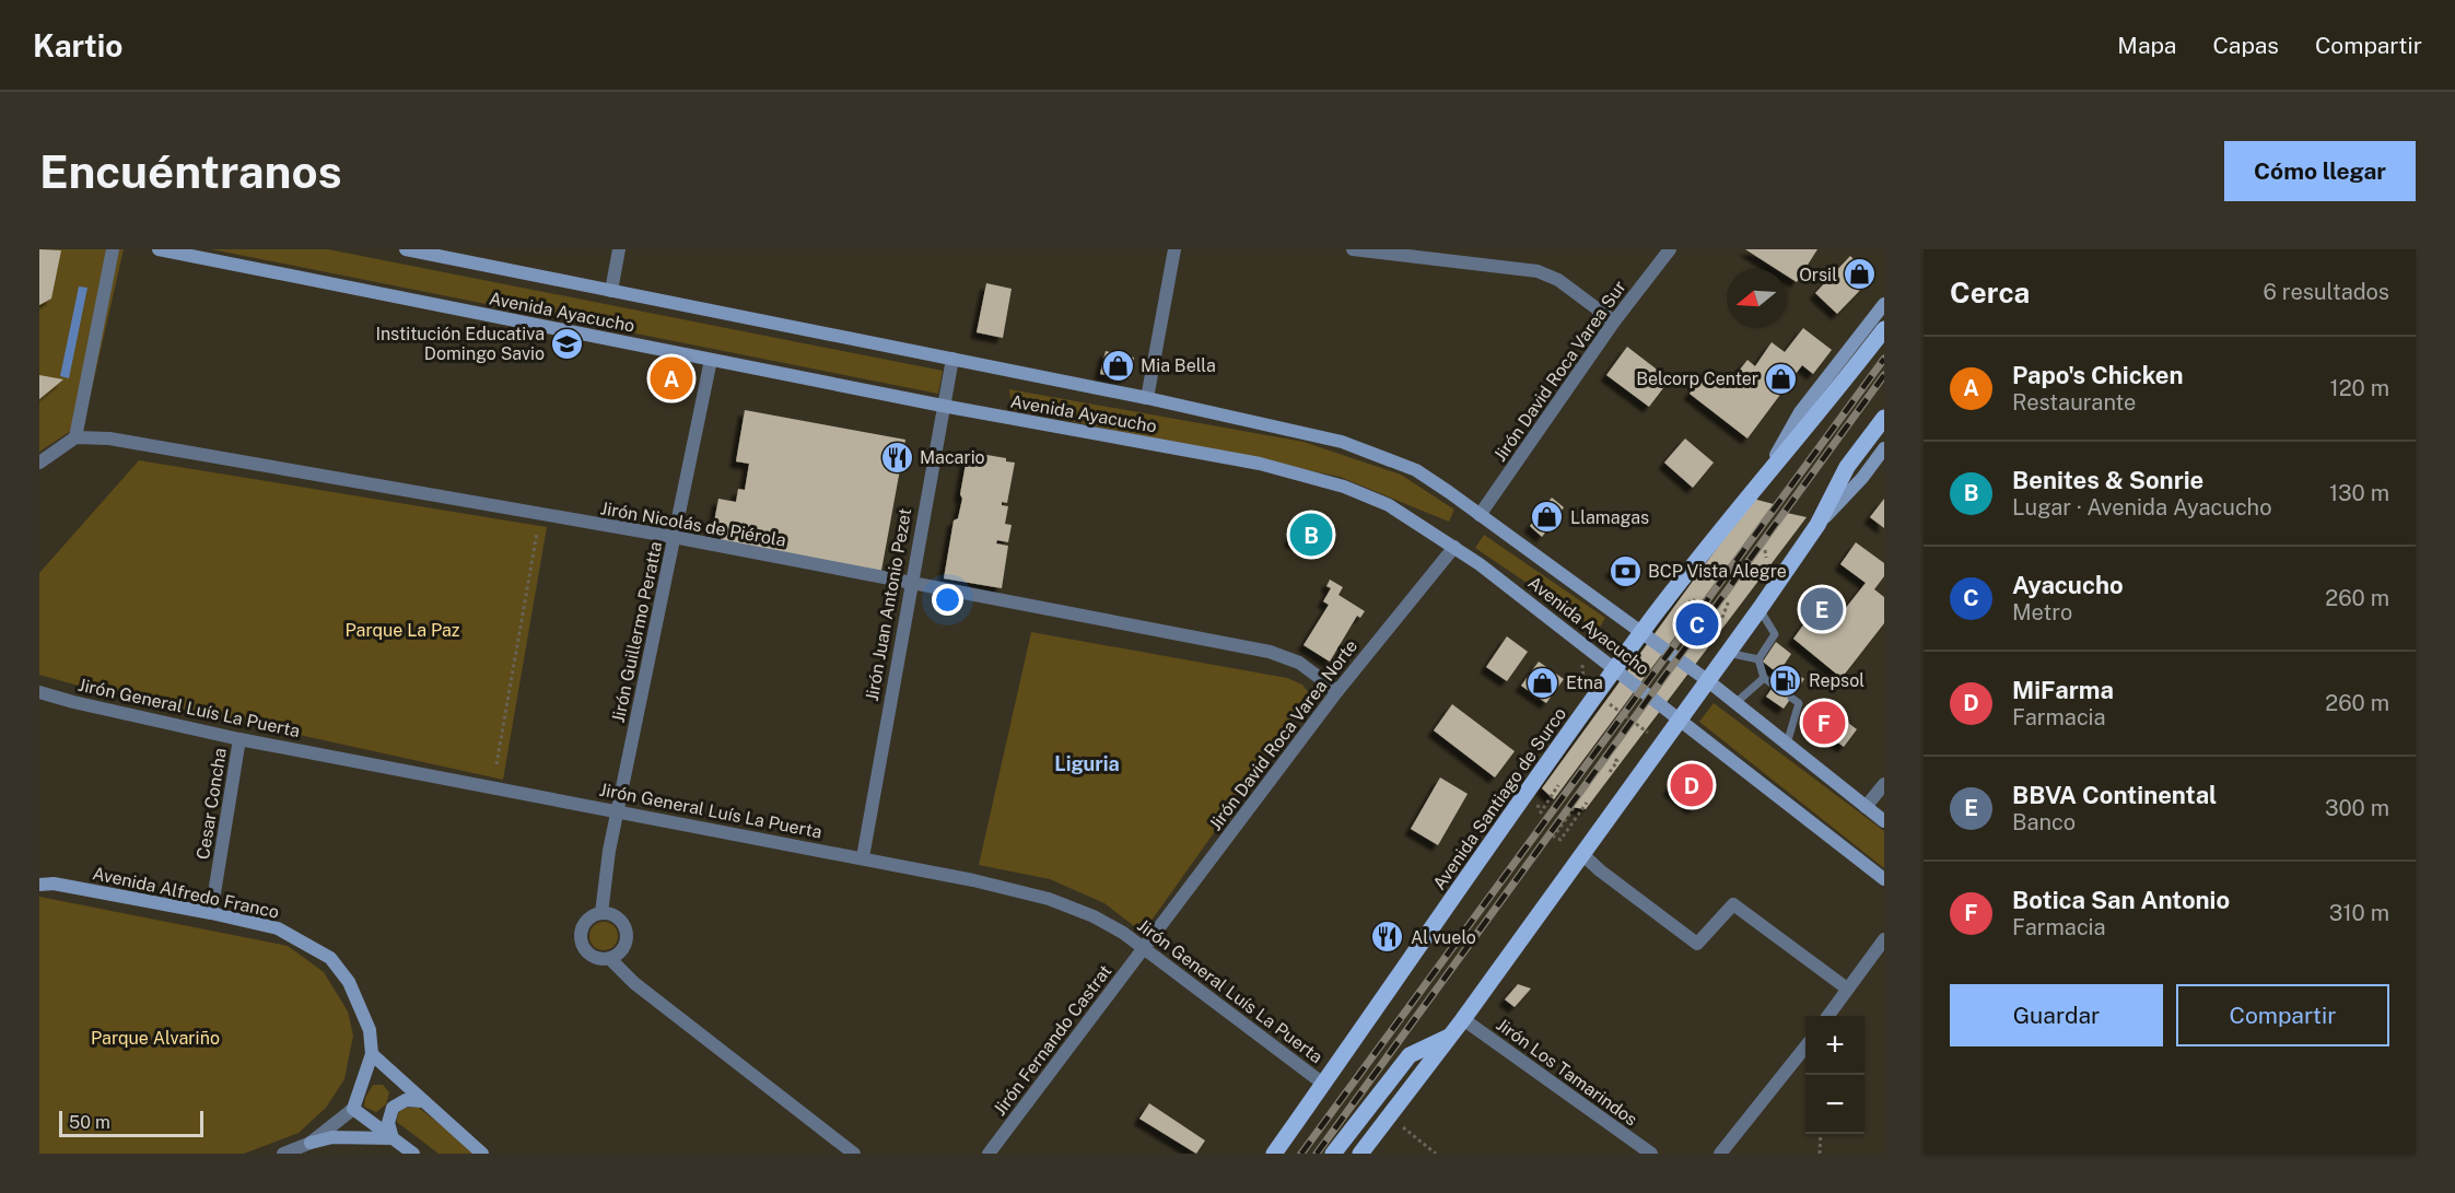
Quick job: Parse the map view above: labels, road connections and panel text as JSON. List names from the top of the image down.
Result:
{
  "streets": {
    "main road": ["Avenida Ayacucho", "Avenida Santiago de Surco", "Avenida Alfredo Franco"],
    "street": [
      "Jirón David Roca Varea Sur",
      "Jirón Nicolás de Piérola",
      "Jirón Juan Antonio Pezet",
      "Jirón Guillermo Peratta",
      "Jirón General Luís La Puerta",
      "Jirón David Roca Varea Norte",
      "Cesar Concha",
      "Jirón Fernando Castrat",
      "Jirón Los Tamarindos"
    ]
  },
  "crossings": [
    ["Avenida Ayacucho", "Jirón David Roca Varea Sur"],
    ["Avenida Ayacucho", "Jirón Juan Antonio Pezet"],
    ["Avenida Ayacucho", "Jirón Guillermo Peratta"],
    ["Avenida Ayacucho", "Jirón David Roca Varea Norte"],
    ["Avenida Ayacucho", "Avenida Santiago de Surco"],
    ["Jirón Nicolás de Piérola", "Jirón Juan Antonio Pezet"],
    ["Jirón Nicolás de Piérola", "Jirón Guillermo Peratta"],
    ["Jirón Nicolás de Piérola", "Jirón David Roca Varea Norte"],
    ["Jirón Juan Antonio Pezet", "Jirón General Luís La Puerta"],
    ["Jirón Guillermo Peratta", "Jirón General Luís La Puerta"],
    ["Jirón General Luís La Puerta", "Jirón David Roca Varea Norte"],
    ["Jirón General Luís La Puerta", "Avenida Santiago de Surco"],
    ["Jirón General Luís La Puerta", "Cesar Concha"],
    ["Jirón General Luís La Puerta", "Jirón Fernando Castrat"],
    ["Jirón David Roca Varea Norte", "Jirón Fernando Castrat"],
    ["Cesar Concha", "Avenida Alfredo Franco"]
  ],
  "districts": ["Liguria"],
  "parks": ["Parque La Paz", "Parque Alvariño"],
  "places": {
    "shop": [
      "Orsil",
      "Mia Bella",
      "Belcorp Center",
      "Llamagas",
      "Etna"
    ],
    "school or university": ["Institución Educativa Domingo Savio"],
    "restaurant": ["Macario", "Al vuelo"],
    "bank": ["BCP Vista Alegre"],
    "fuel station": ["Repsol"]
  },
  "scale_bar": "50 m",
  "north": "left",
  "page": {
    "header": "Kartio",
    "nav": ["Mapa", "Capas", "Compartir"],
    "buttons": [
      "Cómo llegar",
      ["Guardar", "Compartir"]
    ],
    "title": "Encuéntranos",
    "heading": ["Cerca", "6 resultados"],
    "list": [
      {
        "mark": "A",
        "name": "Papo's Chicken",
        "note": "Restaurante",
        "value": "120 m"
      },
      {
        "mark": "B",
        "name": "Benites & Sonrie",
        "note": "Lugar · Avenida Ayacucho",
        "value": "130 m"
      },
      {
        "mark": "C",
        "name": "Ayacucho",
        "note": "Metro",
        "value": "260 m"
      },
      {
        "mark": "D",
        "name": "MiFarma",
        "note": "Farmacia",
        "value": "260 m"
      },
      {
        "mark": "E",
        "name": "BBVA Continental",
        "note": "Banco",
        "value": "300 m"
      },
      {
        "mark": "F",
        "name": "Botica San Antonio",
        "note": "Farmacia",
        "value": "310 m"
      }
    ],
    "pins": [
      "A",
      "B",
      "E",
      "C",
      "F",
      "D"
    ],
    "map_buttons": ["+", "−"],
    "scale": "50 m"
  }
}
